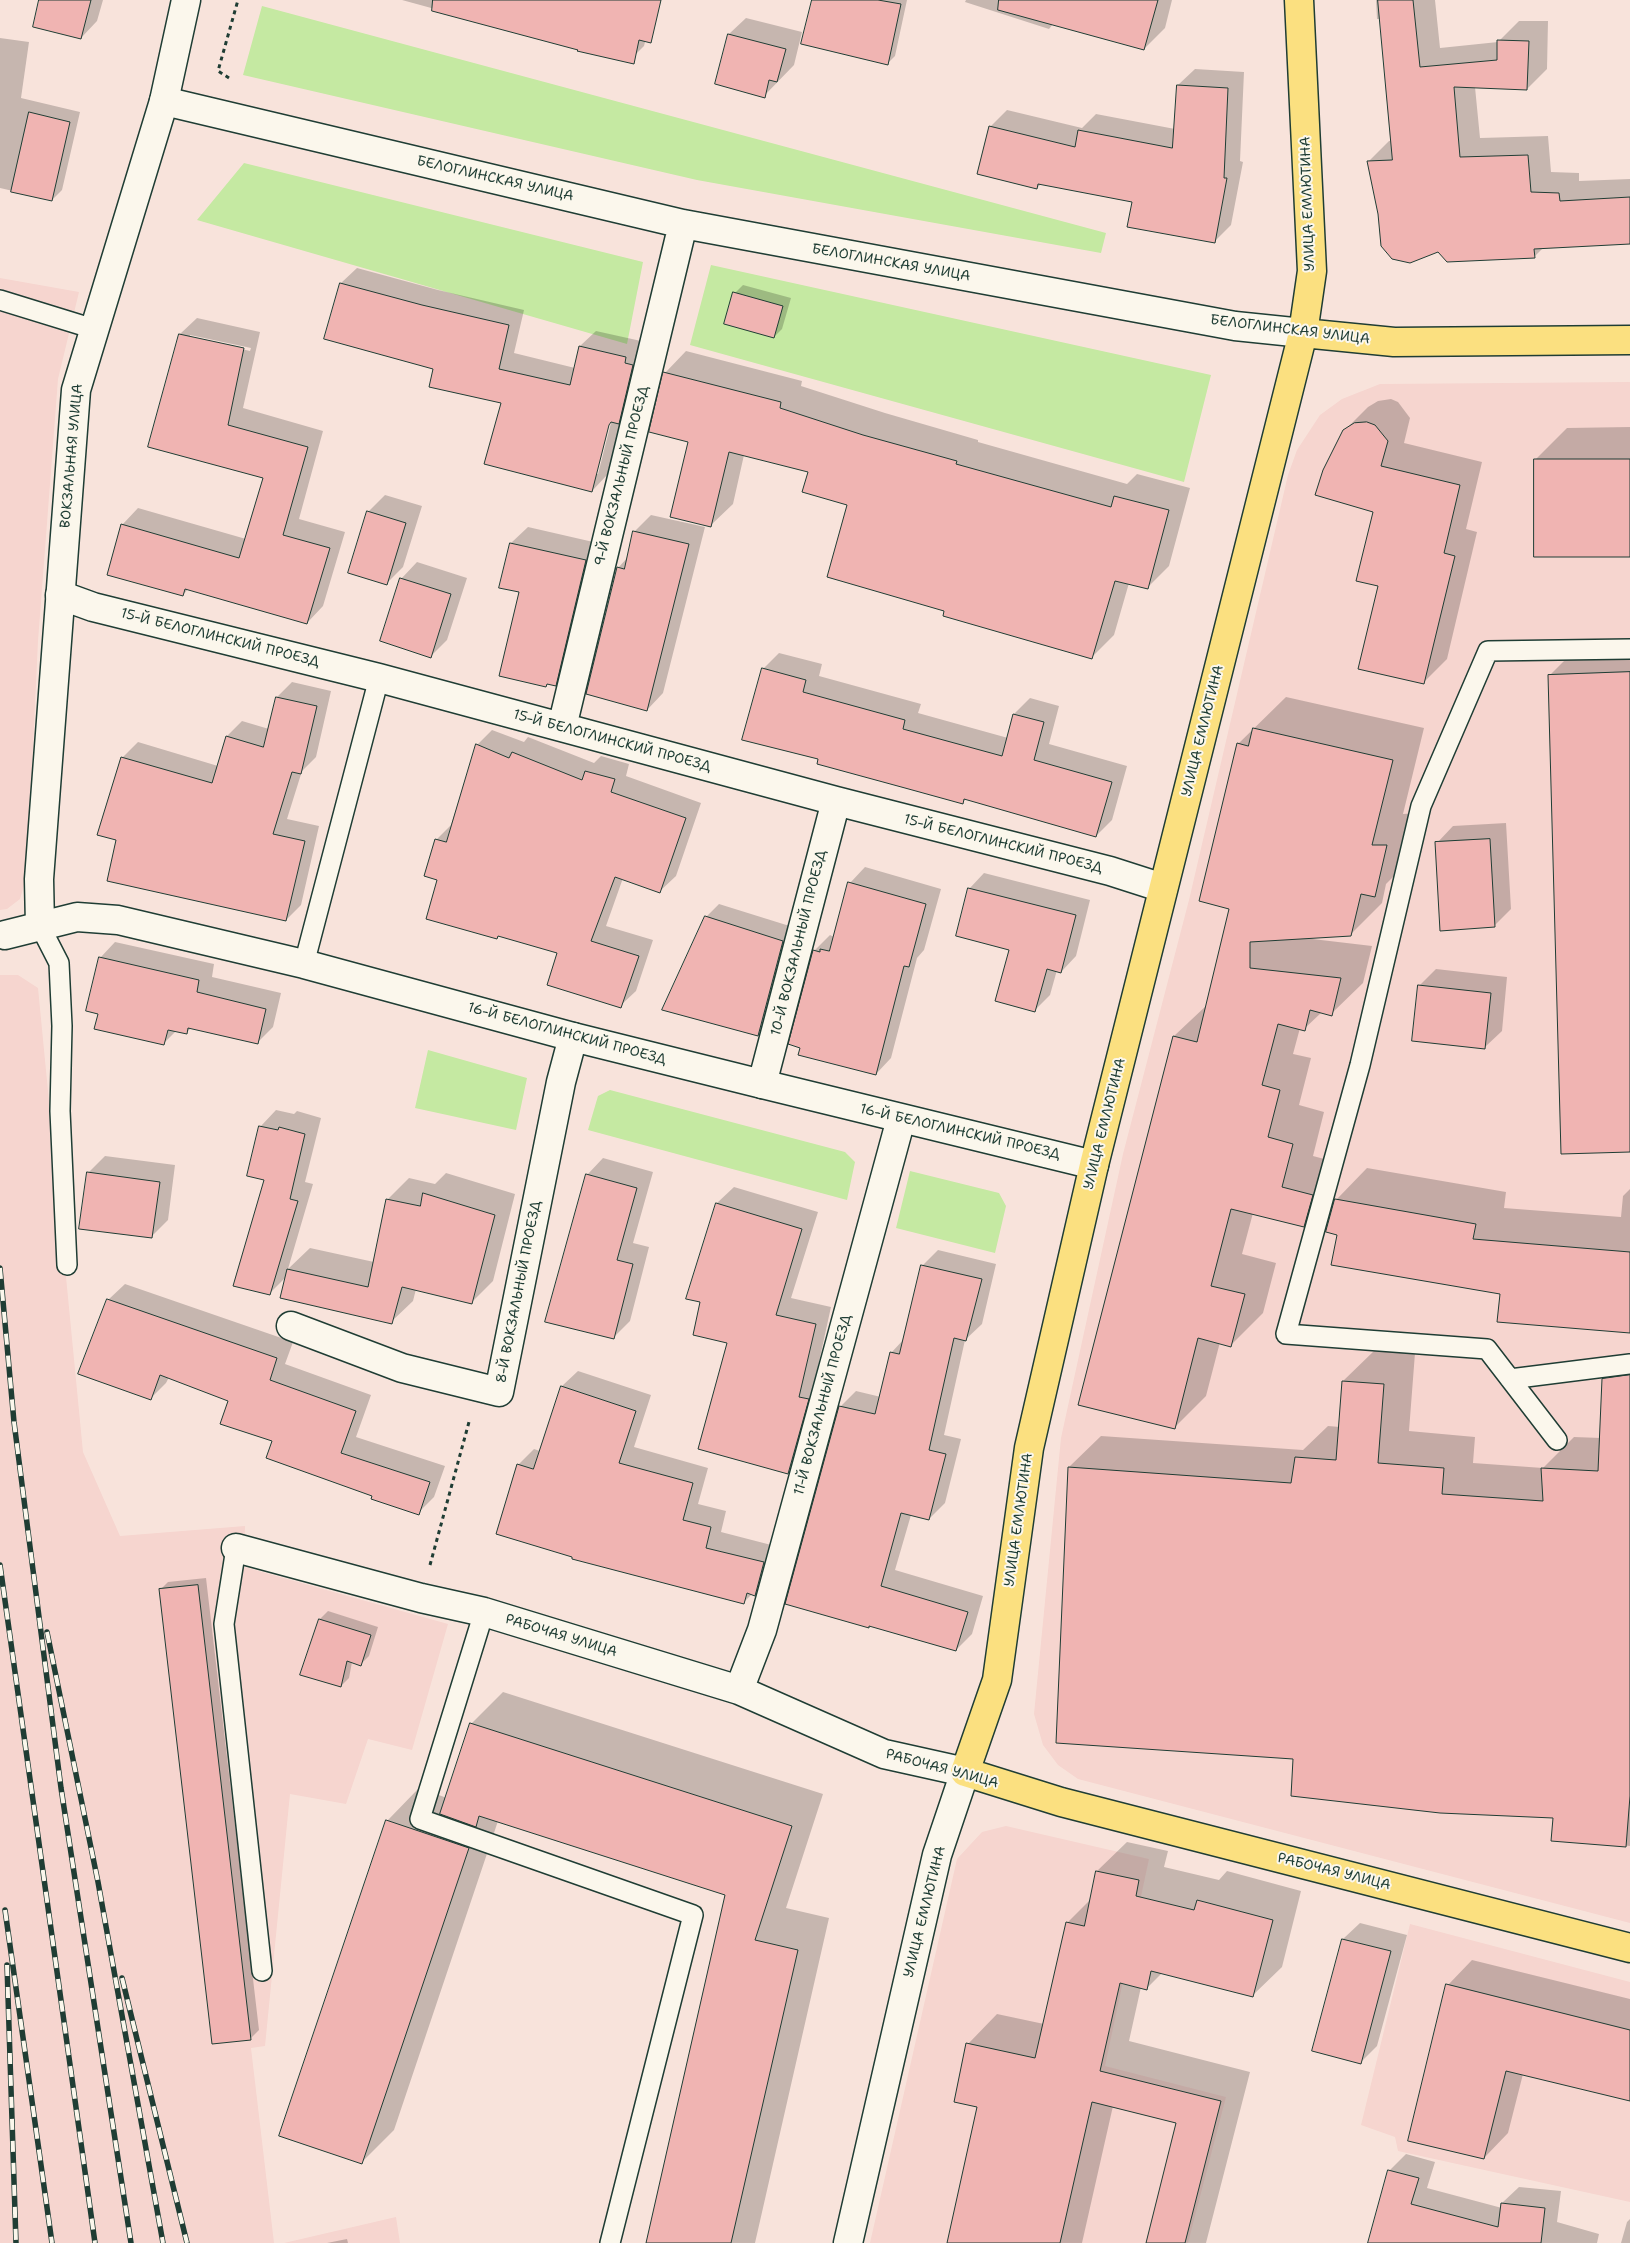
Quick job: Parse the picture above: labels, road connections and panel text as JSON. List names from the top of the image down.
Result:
{
  "streets": {
    "main road": ["БЕЛОГЛИНСКАЯ УЛИЦА", "УЛИЦА ЕМЛЮТИНА", "РАБОЧАЯ УЛИЦА"],
    "street": [
      "ВОКЗАЛЬНАЯ УЛИЦА",
      "9-Й ВОКЗАЛЬНЫЙ ПРОЕЗД",
      "15-Й БЕЛОГЛИНСКИЙ ПРОЕЗД",
      "10-Й ВОКЗАЛЬНЫЙ ПРОЕЗД",
      "16-Й БЕЛОГЛИНСКИЙ ПРОЕЗД",
      "8-Й ВОКЗАЛЬНЫЙ ПРОЕЗД",
      "11-Й ВОКЗАЛЬНЫЙ ПРОЕЗД"
    ]
  },
  "crossings": [
    ["БЕЛОГЛИНСКАЯ УЛИЦА", "УЛИЦА ЕМЛЮТИНА"],
    ["БЕЛОГЛИНСКАЯ УЛИЦА", "ВОКЗАЛЬНАЯ УЛИЦА"],
    ["БЕЛОГЛИНСКАЯ УЛИЦА", "9-Й ВОКЗАЛЬНЫЙ ПРОЕЗД"],
    ["УЛИЦА ЕМЛЮТИНА", "15-Й БЕЛОГЛИНСКИЙ ПРОЕЗД"],
    ["УЛИЦА ЕМЛЮТИНА", "16-Й БЕЛОГЛИНСКИЙ ПРОЕЗД"],
    ["УЛИЦА ЕМЛЮТИНА", "РАБОЧАЯ УЛИЦА"],
    ["ВОКЗАЛЬНАЯ УЛИЦА", "15-Й БЕЛОГЛИНСКИЙ ПРОЕЗД"],
    ["ВОКЗАЛЬНАЯ УЛИЦА", "16-Й БЕЛОГЛИНСКИЙ ПРОЕЗД"],
    ["9-Й ВОКЗАЛЬНЫЙ ПРОЕЗД", "15-Й БЕЛОГЛИНСКИЙ ПРОЕЗД"],
    ["15-Й БЕЛОГЛИНСКИЙ ПРОЕЗД", "10-Й ВОКЗАЛЬНЫЙ ПРОЕЗД"],
    ["10-Й ВОКЗАЛЬНЫЙ ПРОЕЗД", "16-Й БЕЛОГЛИНСКИЙ ПРОЕЗД"],
    ["16-Й БЕЛОГЛИНСКИЙ ПРОЕЗД", "8-Й ВОКЗАЛЬНЫЙ ПРОЕЗД"],
    ["16-Й БЕЛОГЛИНСКИЙ ПРОЕЗД", "11-Й ВОКЗАЛЬНЫЙ ПРОЕЗД"],
    ["11-Й ВОКЗАЛЬНЫЙ ПРОЕЗД", "РАБОЧАЯ УЛИЦА"]
  ]
}
